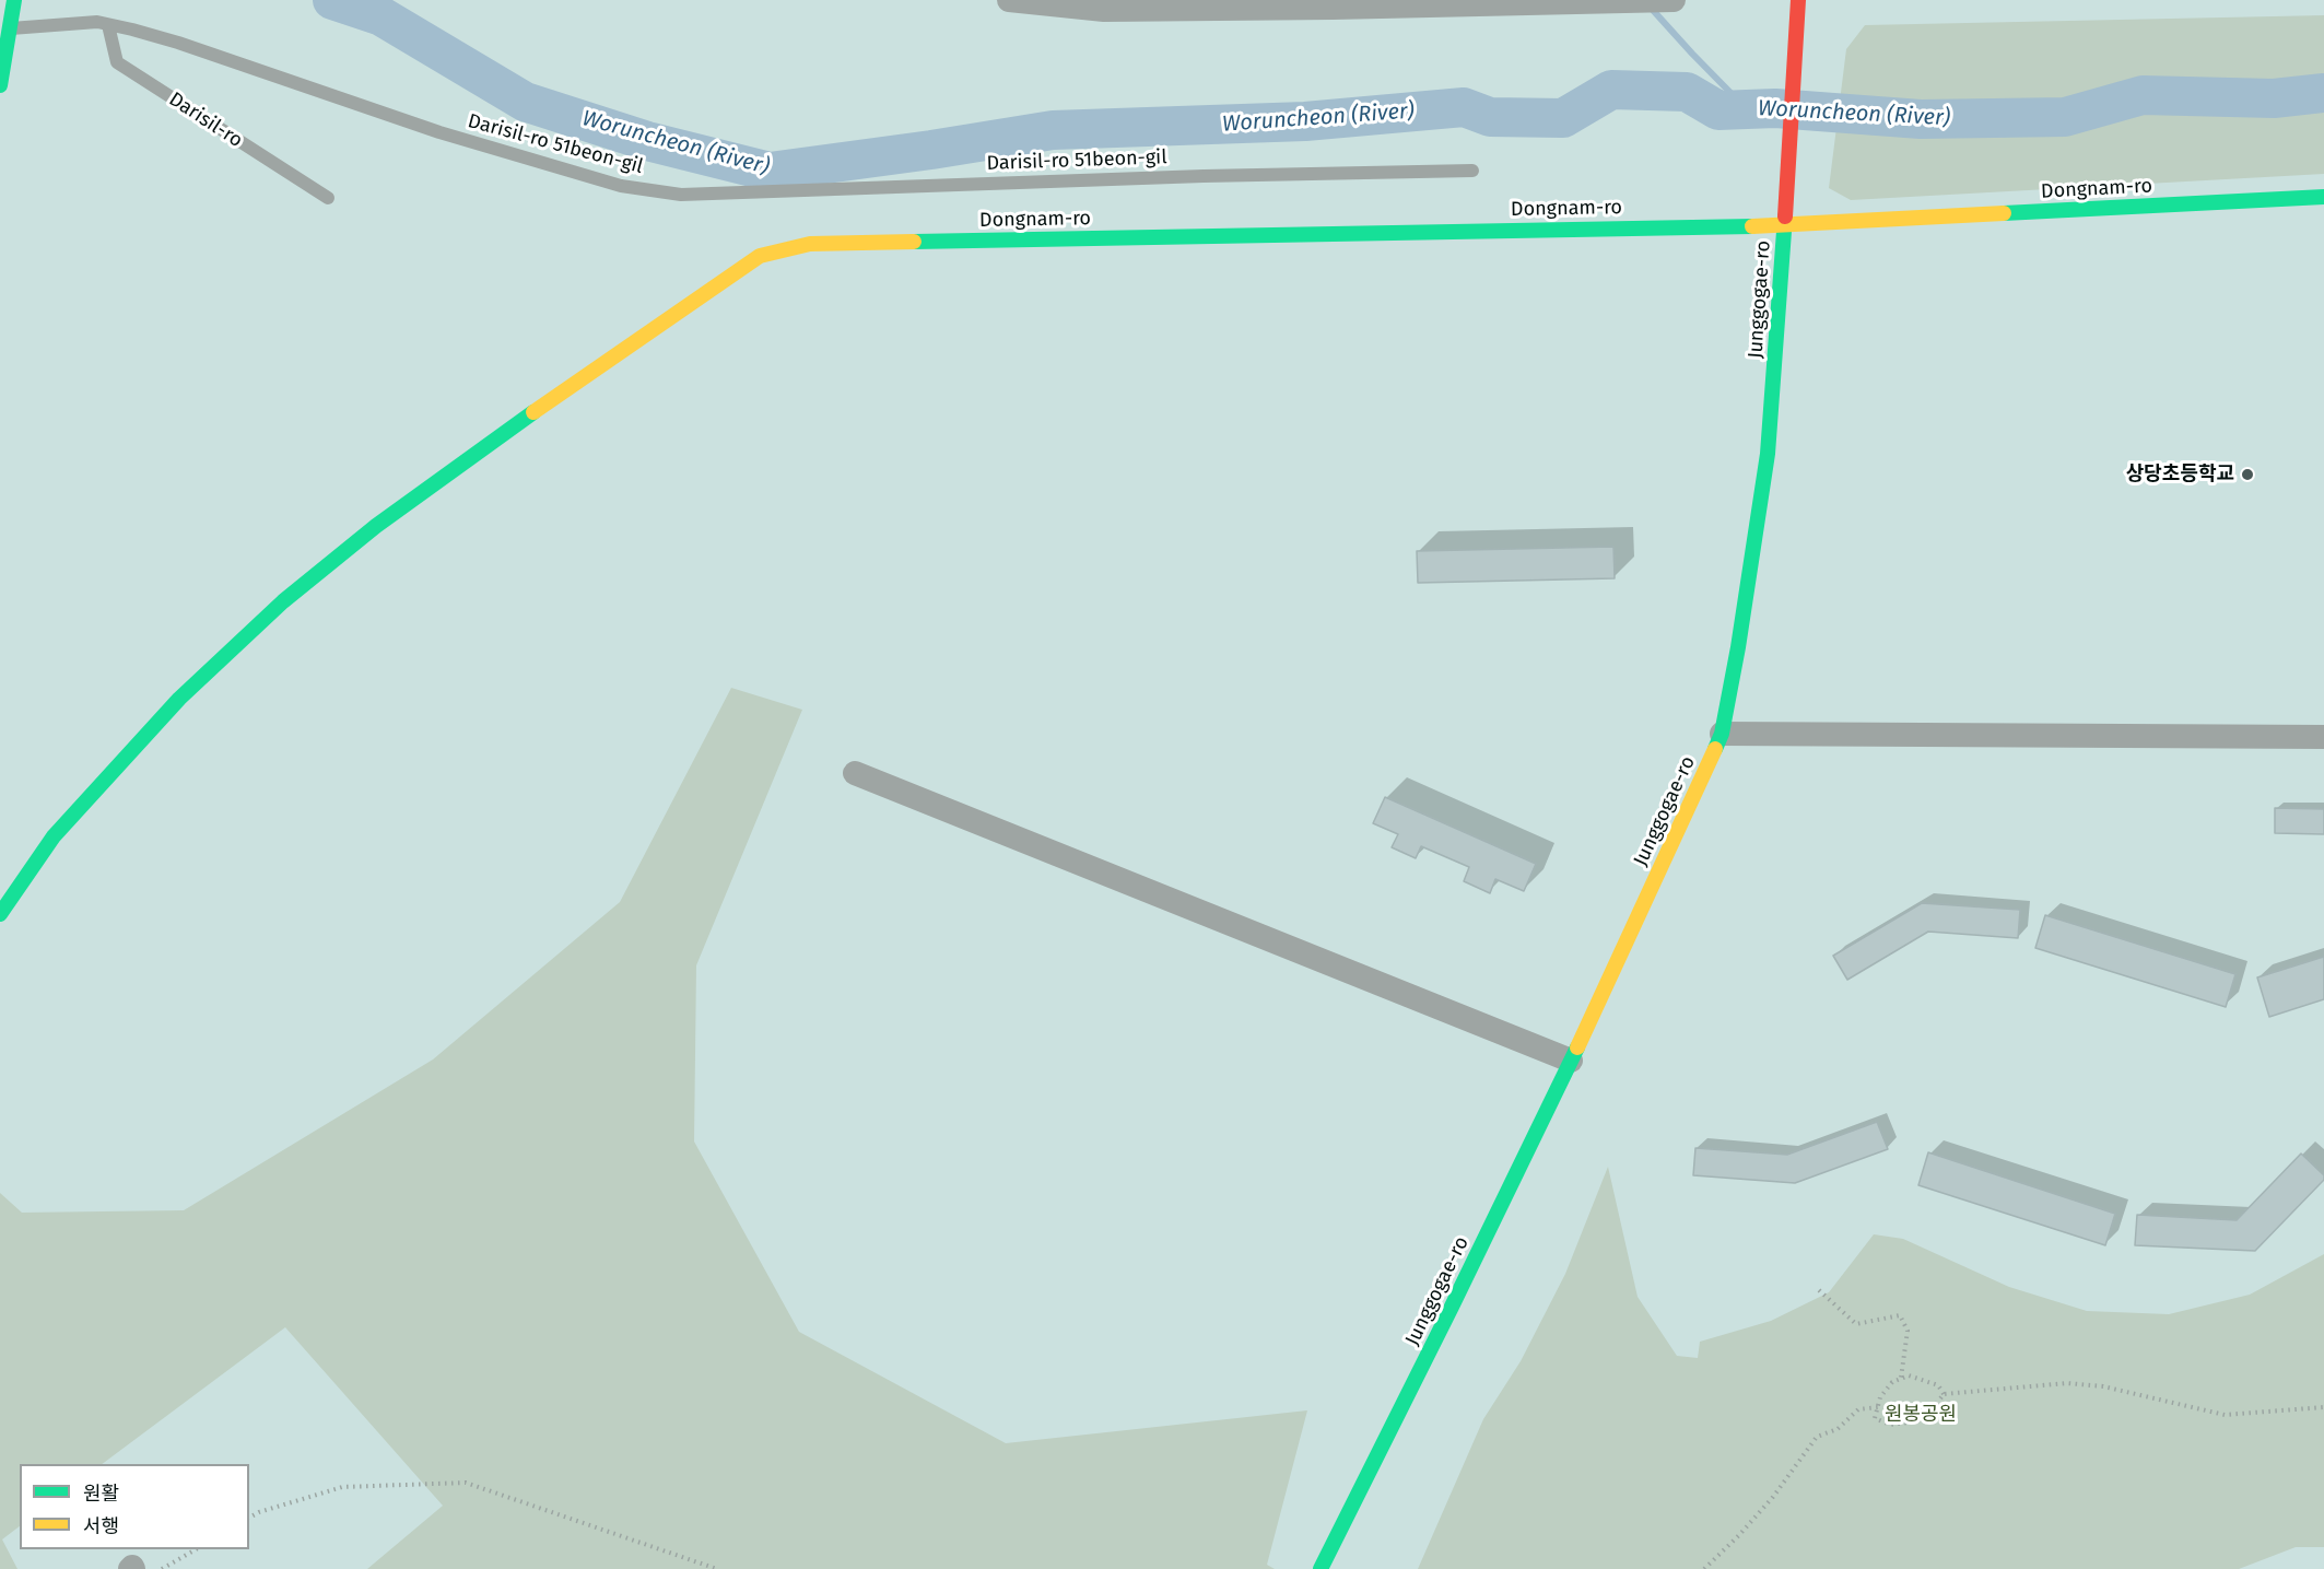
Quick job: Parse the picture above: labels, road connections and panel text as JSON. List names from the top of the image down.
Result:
{
  "streets": {
    "main road": ["Dongnam-ro", "Junggogae-ro"],
    "lane": ["Darisil-ro", "Darisil-ro 51beon-gil"]
  },
  "crossings": [
    ["Darisil-ro", "Darisil-ro 51beon-gil"],
    ["Dongnam-ro", "Junggogae-ro"]
  ],
  "water": ["Woruncheon (River)"],
  "parks": ["원봉공원"],
  "places": ["상당초등학교"],
  "legend": ["원활", "서행"]
}
